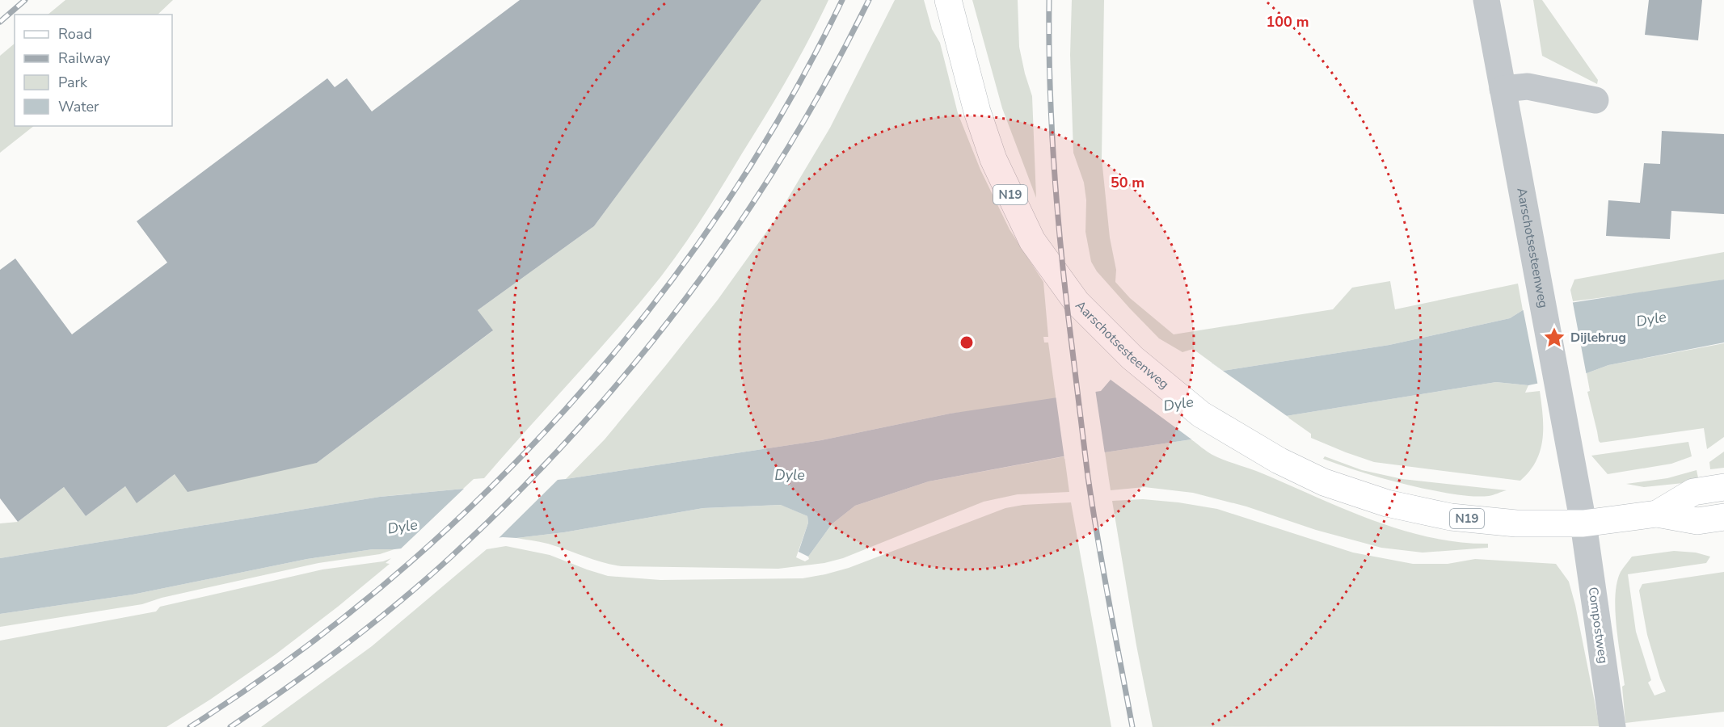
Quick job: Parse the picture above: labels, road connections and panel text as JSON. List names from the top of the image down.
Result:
{
  "streets": {
    "main road": ["N19", "Aarschotsesteenweg"],
    "street": ["Compostweg"]
  },
  "crossings": [
    ["Aarschotsesteenweg", "Compostweg"]
  ],
  "water": ["Dyle"],
  "places": {
    "place": ["Dijlebrug"]
  },
  "legend": [
    "Road",
    "Railway",
    "Park",
    "Water"
  ],
  "rings": ["100 m", "50 m"]
}
